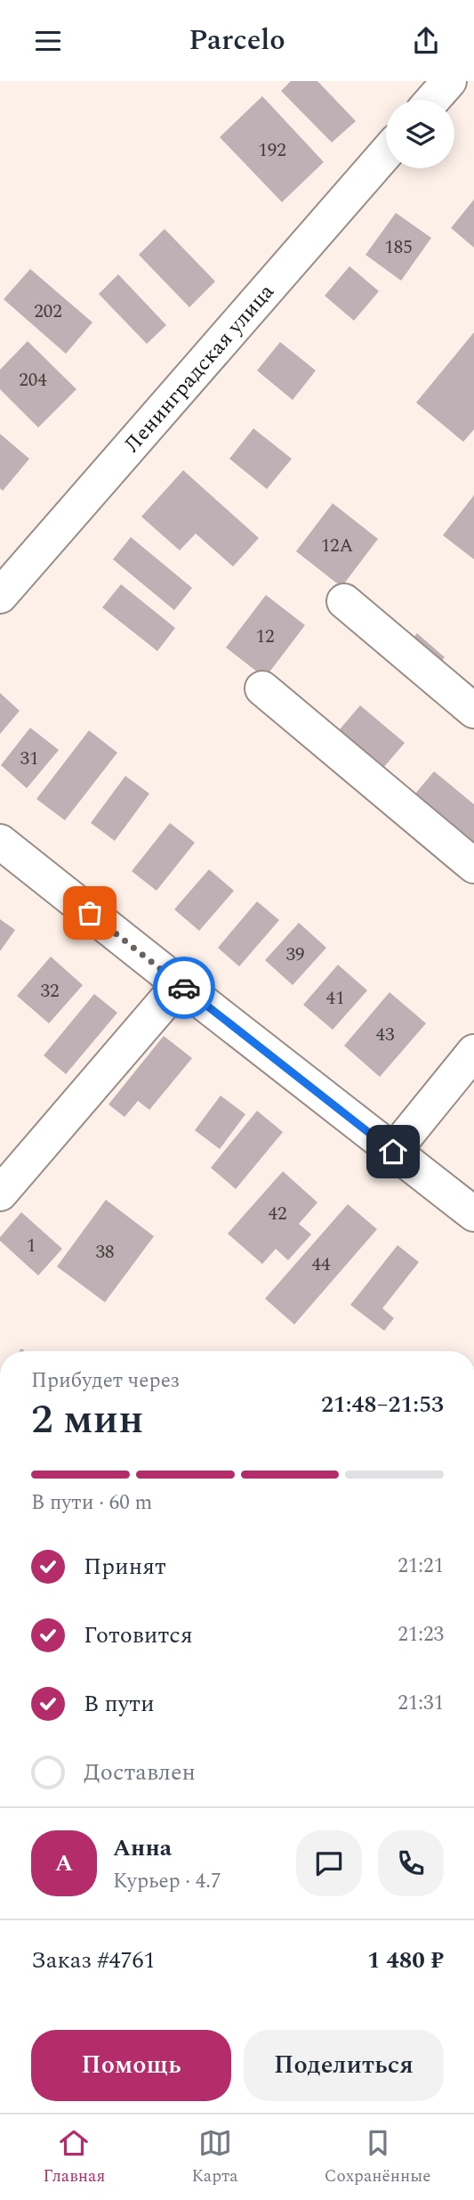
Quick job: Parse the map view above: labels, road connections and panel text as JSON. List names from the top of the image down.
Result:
{
  "streets": {
    "street": ["Ленинградская улица"]
  },
  "house_numbers": [
    "192",
    "185",
    "202",
    "204",
    "12А",
    "12",
    "31",
    "39",
    "32",
    "41",
    "43",
    "42",
    "1",
    "38",
    "44"
  ],
  "page": {
    "header": "Parcelo",
    "heading": ["2 мин", "Прибудет через", "21:48–21:53"],
    "panel": [
      "Анна",
      "Курьер · 4.7",
      "Заказ #4761",
      "1 480 ₽"
    ],
    "bar": "В пути · 60 m",
    "list": [
      ["Принят", "21:21"],
      ["Готовится", "21:23"],
      ["В пути", "21:31"],
      "Доставлен"
    ],
    "round": "А",
    "buttons": ["Помощь", "Поделиться"],
    "tabs": ["Главная", "Карта", "Сохранённые"]
  }
}
